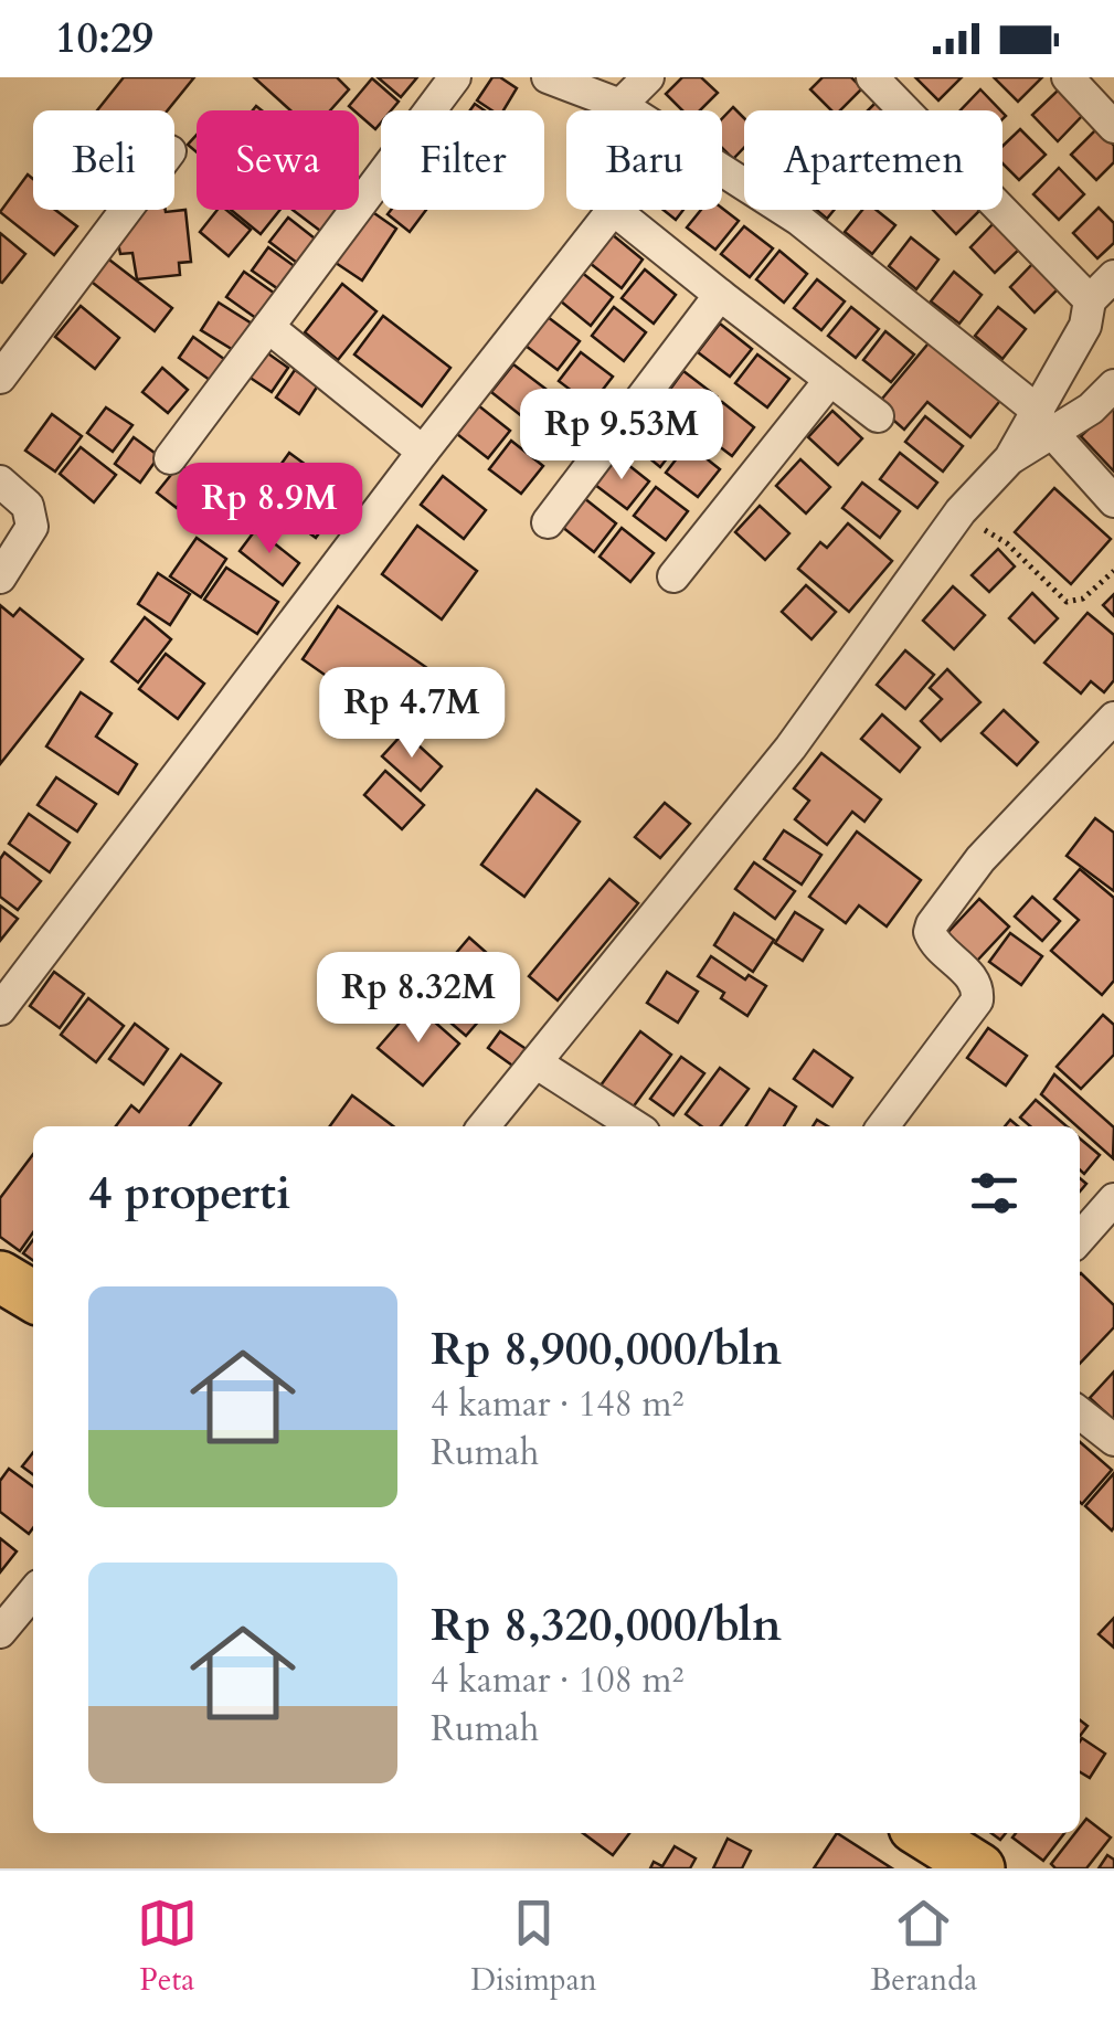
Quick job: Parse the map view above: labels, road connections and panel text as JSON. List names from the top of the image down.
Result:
{
  "page": {
    "status": "10:29",
    "chip": [
      "Beli",
      "Sewa",
      "Filter",
      "Baru",
      "Apartemen"
    ],
    "price": [
      "Rp 9.53M",
      "Rp 8.9M",
      "Rp 4.7M",
      "Rp 8.32M"
    ],
    "heading": "4 properti",
    "list": [
      {
        "name": "Rp 8,900,000/bln",
        "note": "4 kamar · 148 m² · Rumah"
      },
      {
        "name": "Rp 8,320,000/bln",
        "note": "4 kamar · 108 m² · Rumah"
      }
    ],
    "tabs": ["Peta", "Disimpan", "Beranda"]
  }
}
